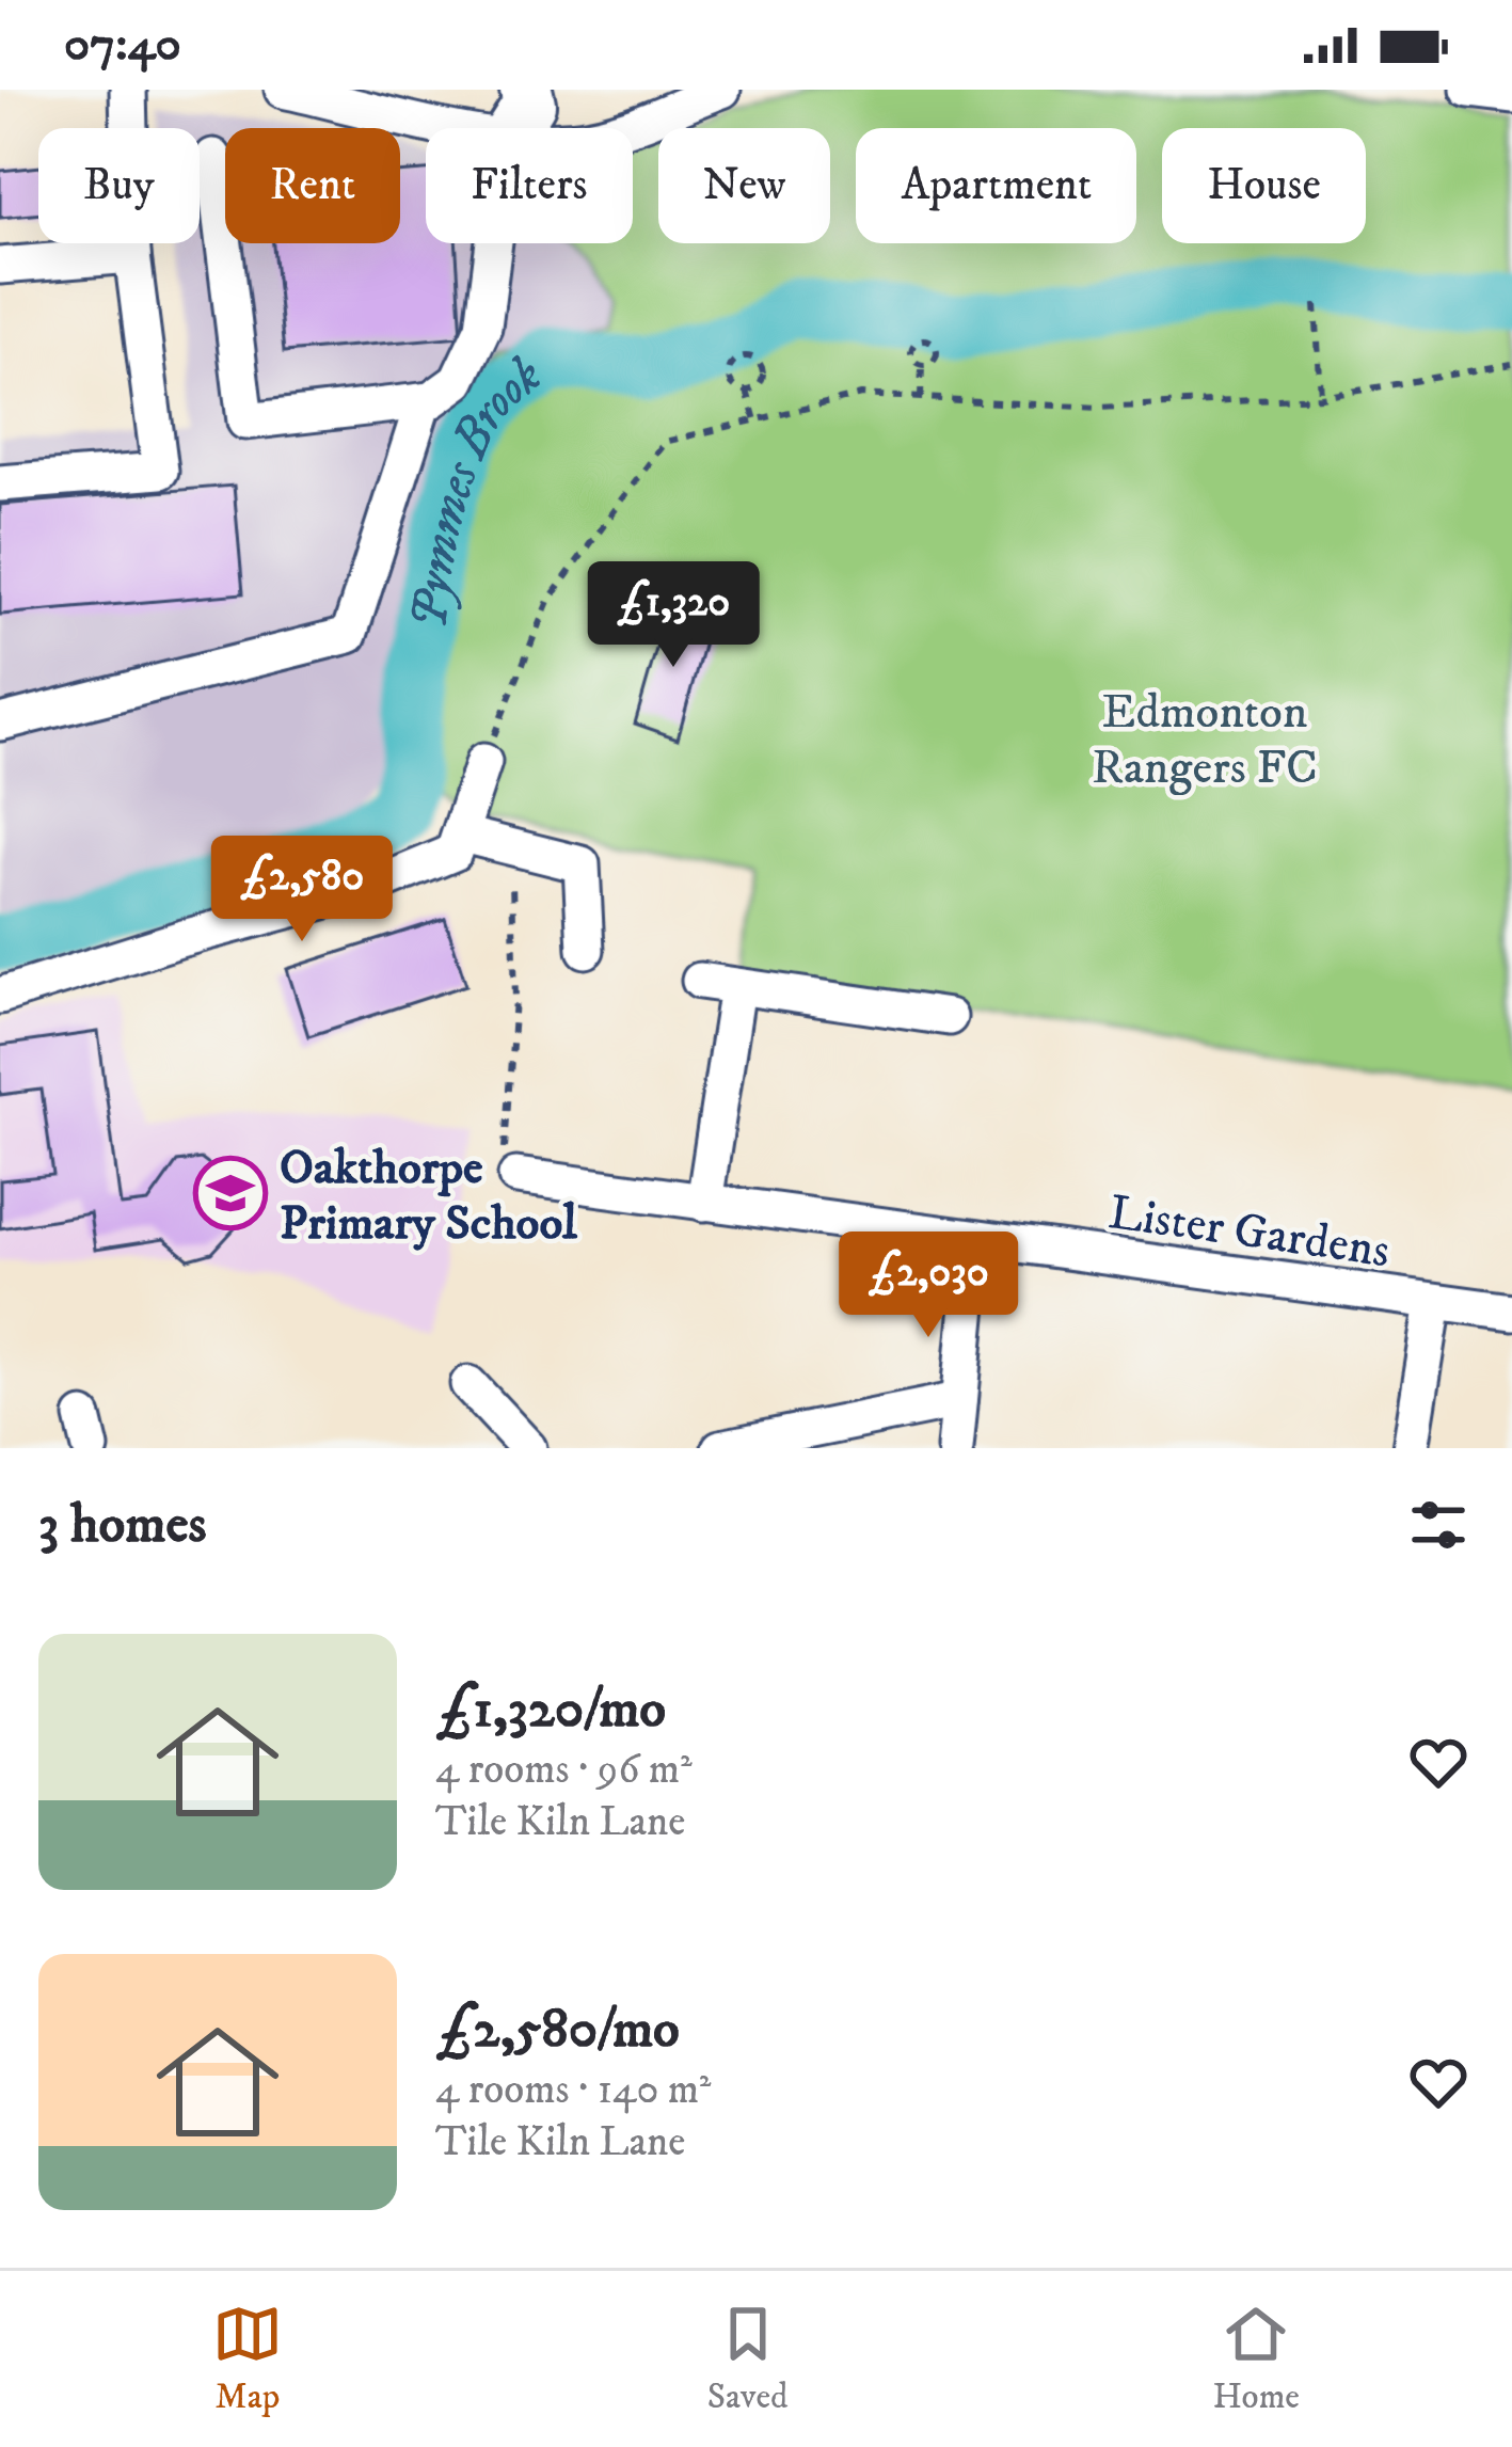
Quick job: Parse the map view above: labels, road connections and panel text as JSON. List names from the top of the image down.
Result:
{
  "streets": {
    "street": ["Lister Gardens"]
  },
  "water": ["Pymmes Brook"],
  "parks": ["Edmonton Rangers FC"],
  "places": {
    "school or university": ["Oakthorpe Primary School"]
  },
  "page": {
    "status": "07:40",
    "chip": [
      "Buy",
      "Rent",
      "Filters",
      "New",
      "Apartment",
      "House"
    ],
    "price": ["£1,320", "£2,580", "£2,030"],
    "heading": "3 homes",
    "list": [
      {
        "name": "£1,320/mo",
        "note": "4 rooms · 96 m² · Tile Kiln Lane"
      },
      {
        "name": "£2,580/mo",
        "note": "4 rooms · 140 m² · Tile Kiln Lane"
      }
    ],
    "tabs": ["Map", "Saved", "Home"]
  }
}
